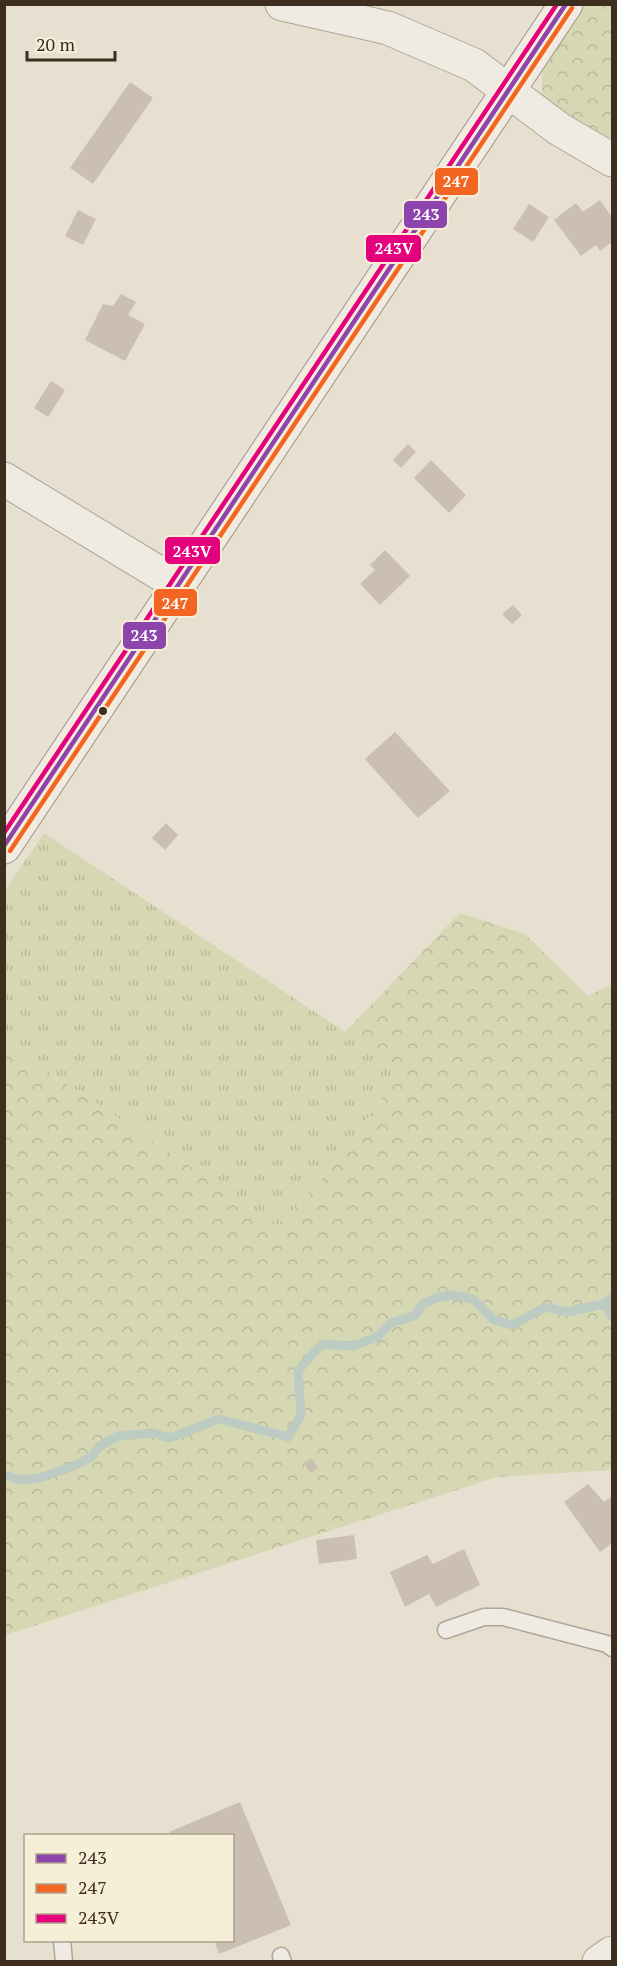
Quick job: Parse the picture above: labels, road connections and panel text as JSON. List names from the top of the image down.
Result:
{
  "lines": ["transit line 243", "transit line 243V", "transit line 247"],
  "legend": ["243", "247", "243V"],
  "scale_bar": "20 m"
}
